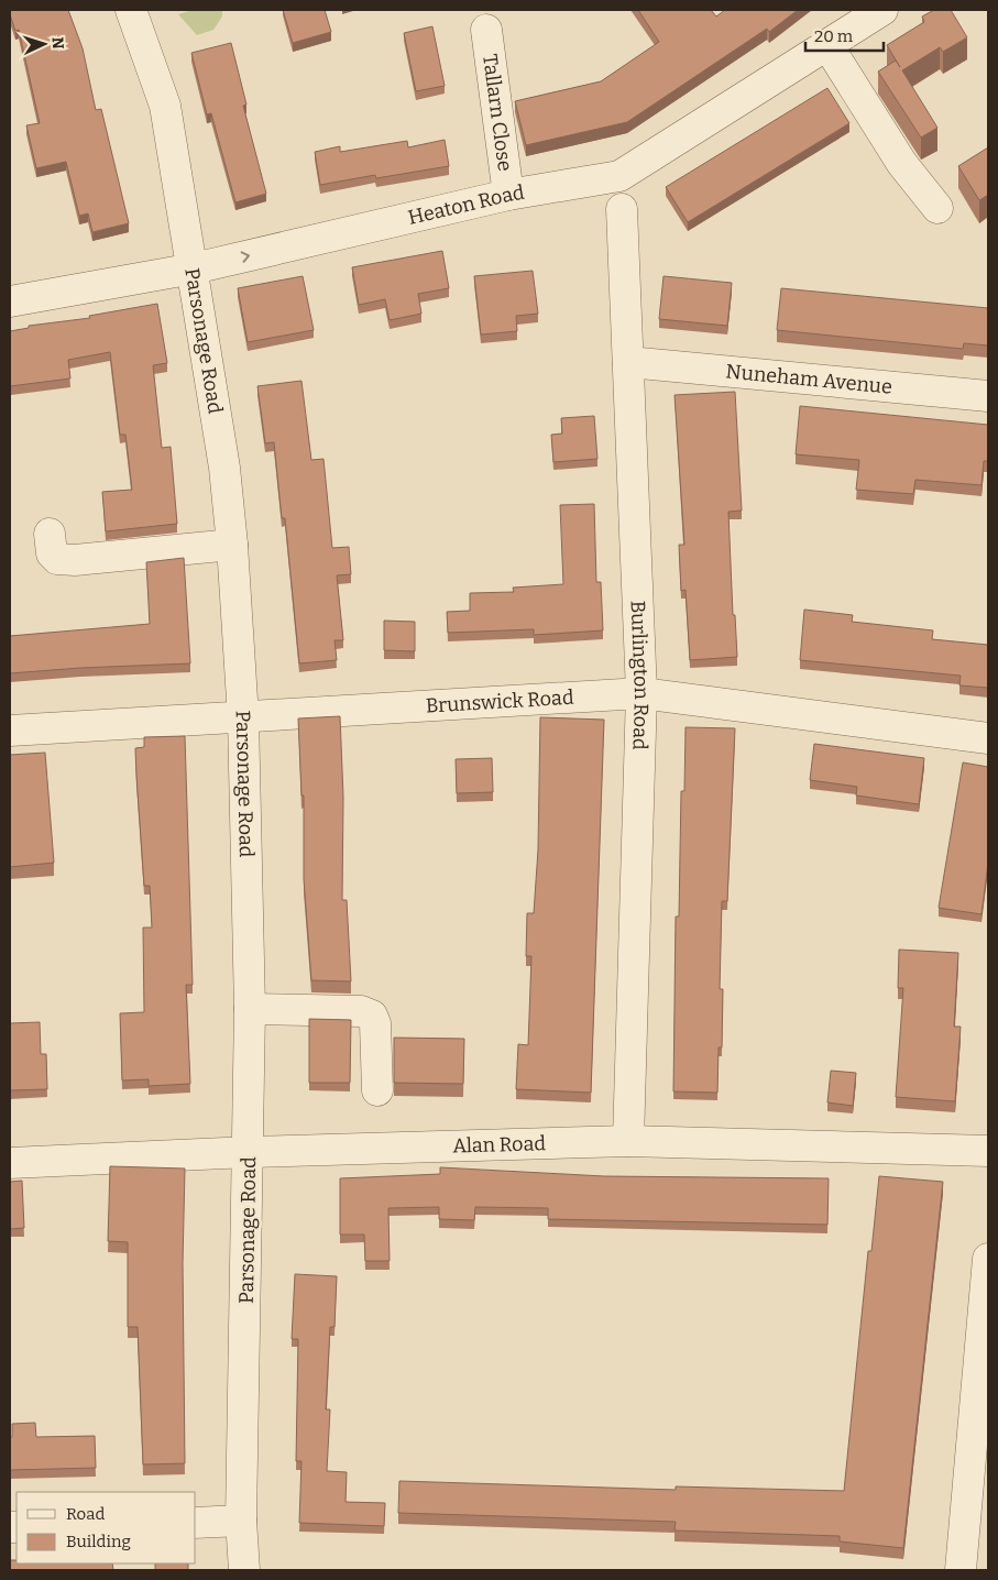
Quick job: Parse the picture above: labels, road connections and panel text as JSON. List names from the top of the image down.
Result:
{
  "streets": {
    "street": [
      "Tallarn Close",
      "Heaton Road",
      "Parsonage Road",
      "Nuneham Avenue",
      "Burlington Road",
      "Brunswick Road",
      "Alan Road"
    ]
  },
  "crossings": [
    ["Tallarn Close", "Heaton Road"],
    ["Heaton Road", "Parsonage Road"],
    ["Parsonage Road", "Brunswick Road"],
    ["Parsonage Road", "Alan Road"],
    ["Nuneham Avenue", "Burlington Road"],
    ["Burlington Road", "Brunswick Road"],
    ["Burlington Road", "Alan Road"]
  ],
  "legend": ["Road", "Building"],
  "scale_bar": "20 m",
  "north": "right"
}
